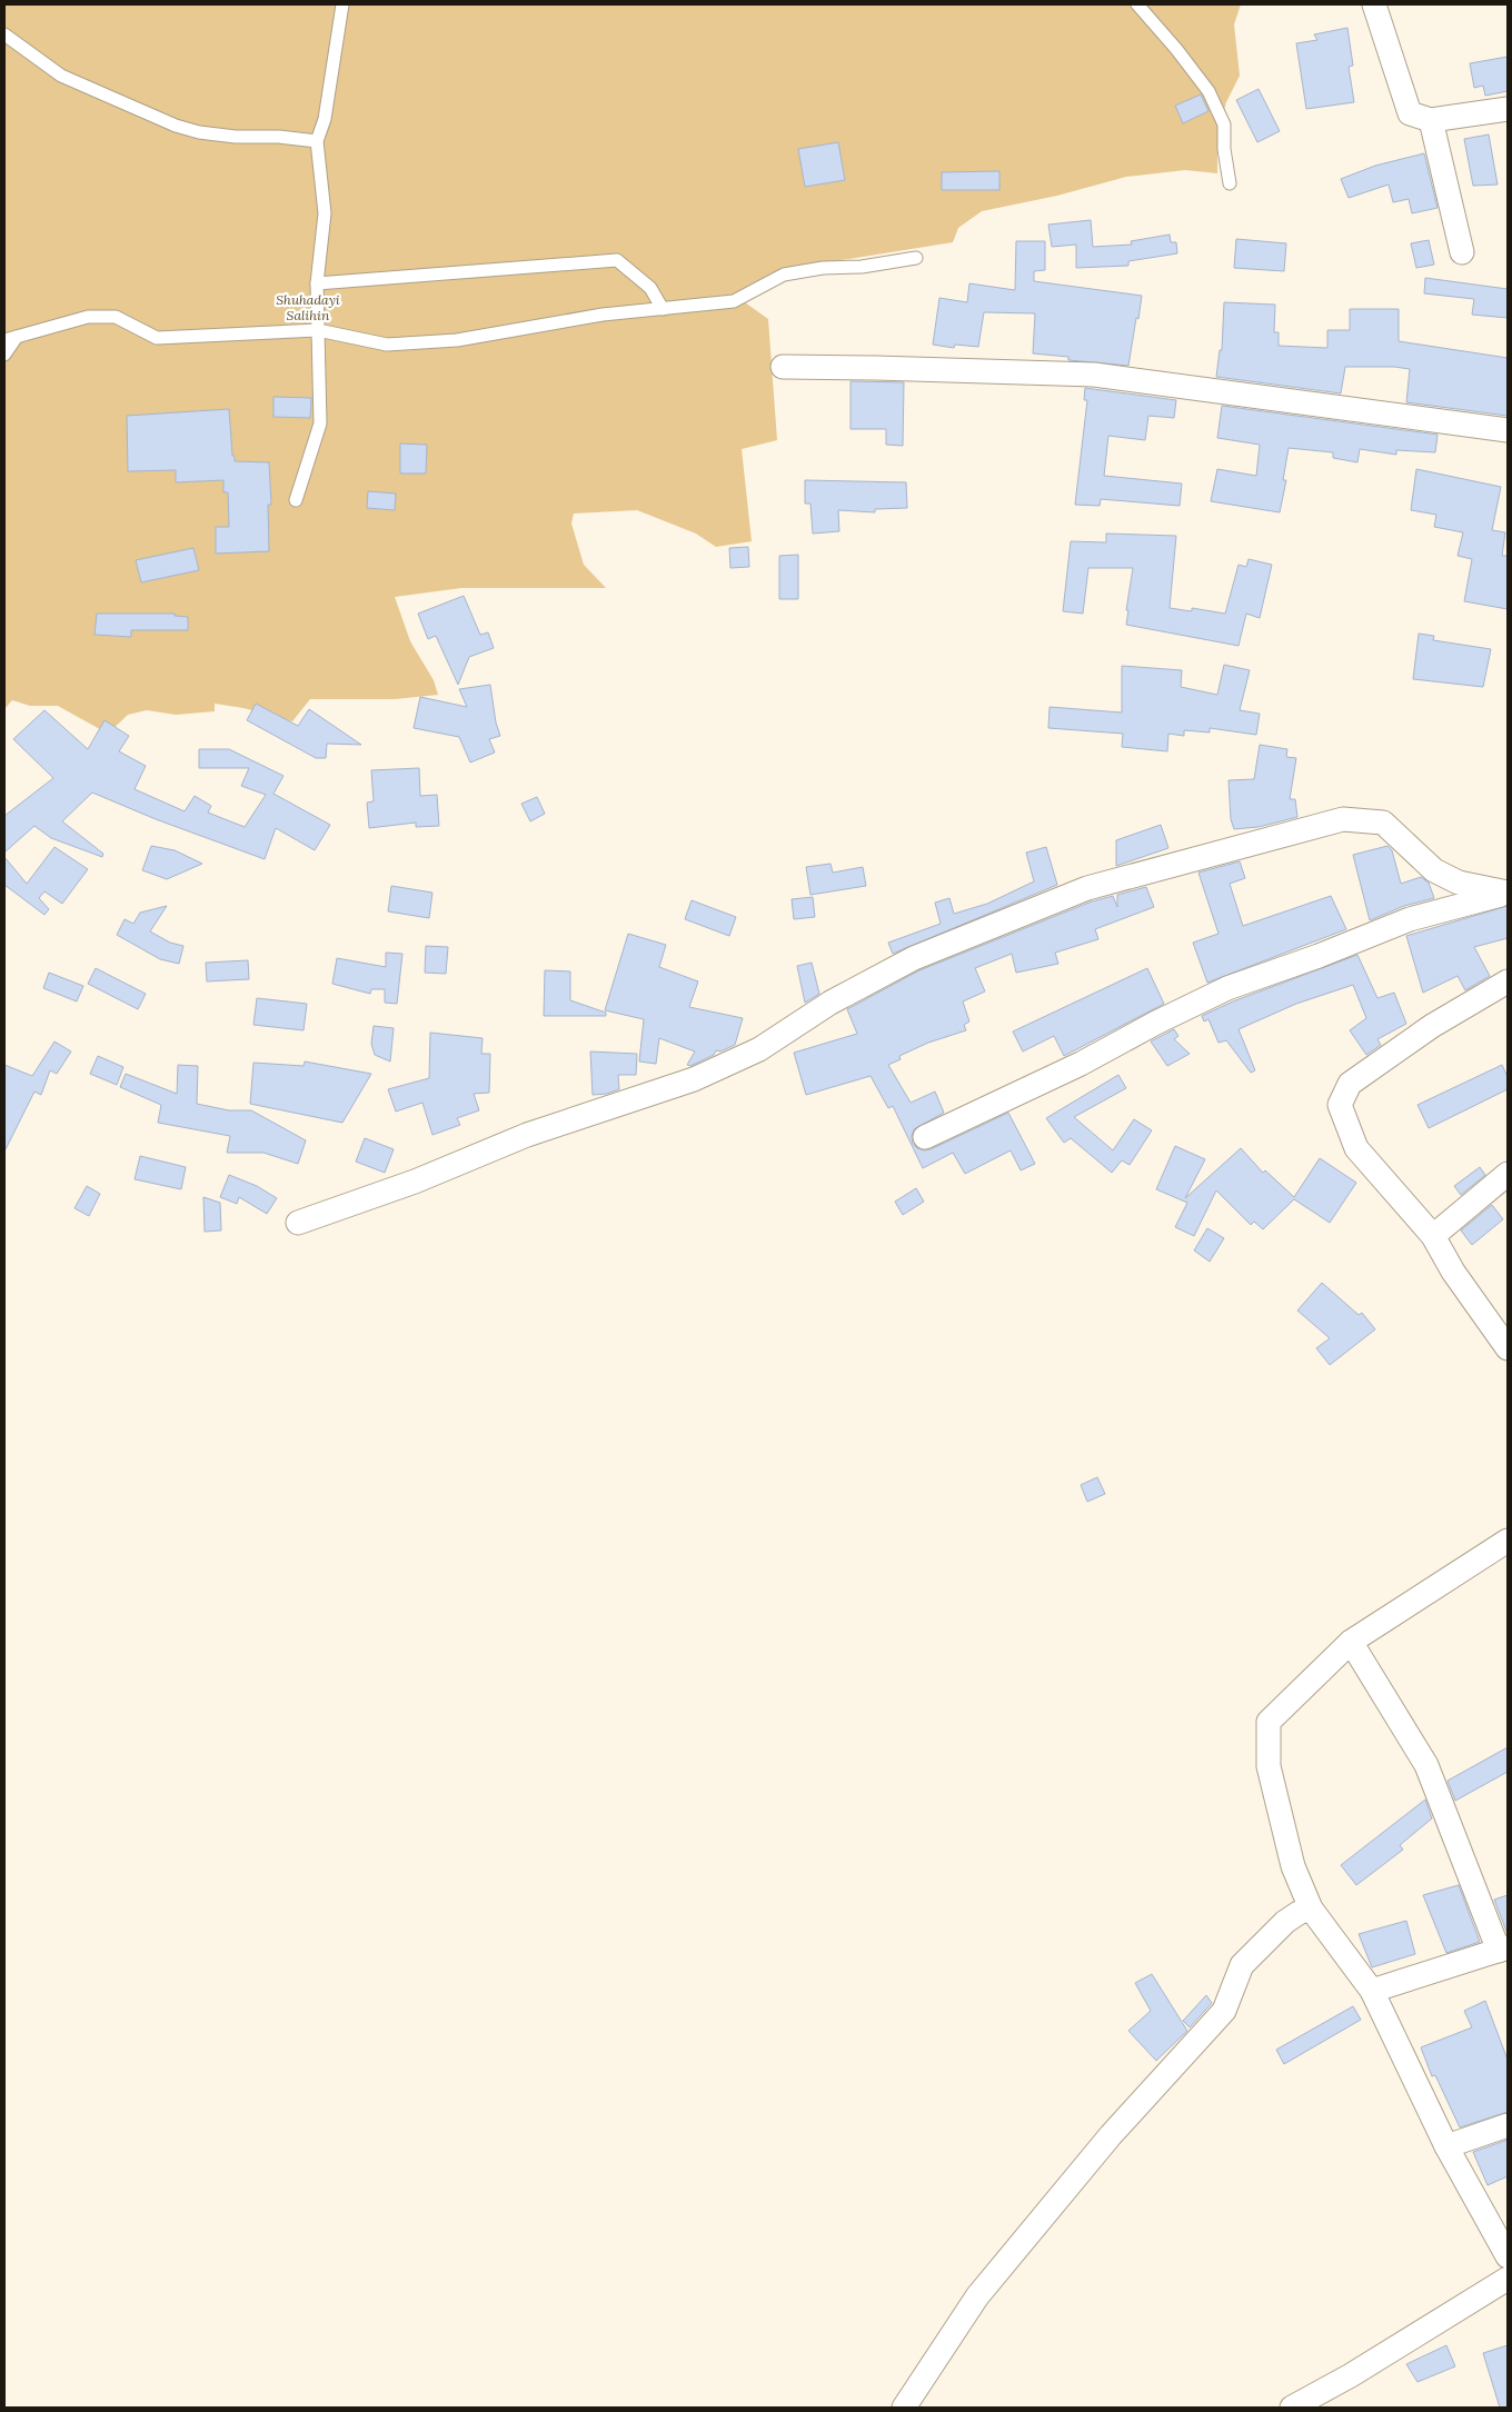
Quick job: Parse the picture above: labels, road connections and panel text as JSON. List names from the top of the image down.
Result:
{
  "parks": ["Shuhadayi Salihin"]
}
